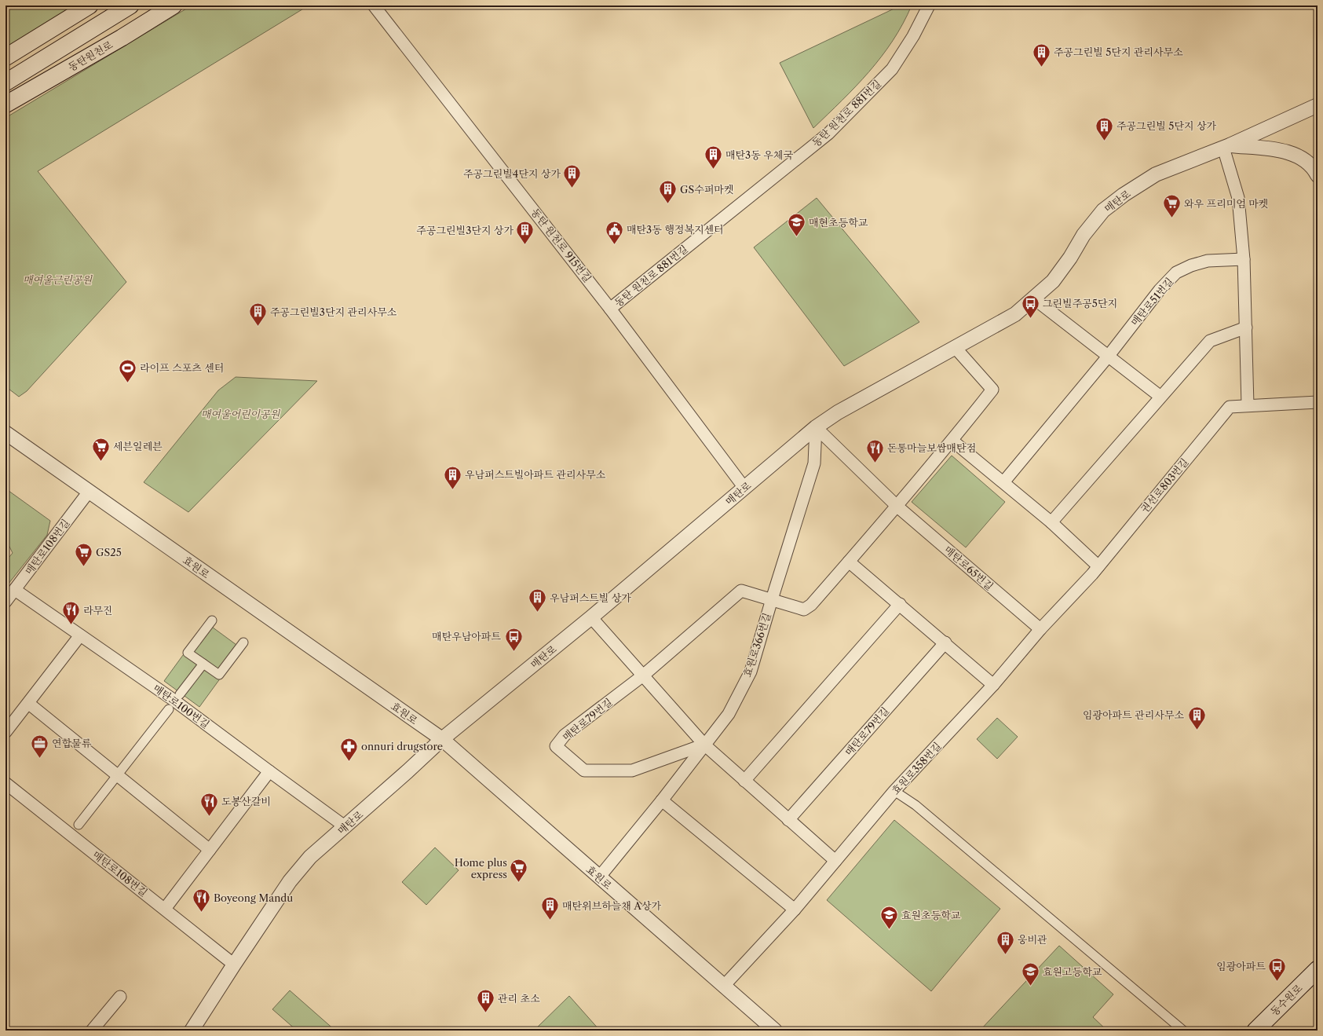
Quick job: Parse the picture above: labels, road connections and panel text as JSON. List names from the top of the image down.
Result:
{
  "streets": {
    "main road": ["동탄원천로", "동수원로"],
    "street": [
      "동탄 원천로 881번길",
      "매탄로",
      "동탄 원천로 915번길",
      "매탄로51번길",
      "권선로803번길",
      "매탄로108번길",
      "효원로",
      "매탄로65번길",
      "효원로366번길",
      "매탄로100번길",
      "매탄로79번길",
      "효원로358번길"
    ]
  },
  "crossings": [
    ["동탄 원천로 881번길", "동탄 원천로 915번길"],
    ["매탄로", "동탄 원천로 915번길"],
    ["매탄로", "매탄로108번길"],
    ["매탄로", "효원로"],
    ["매탄로", "매탄로65번길"],
    ["매탄로", "효원로366번길"],
    ["매탄로", "매탄로100번길"],
    ["권선로803번길", "매탄로65번길"],
    ["권선로803번길", "효원로358번길"],
    ["매탄로108번길", "효원로"],
    ["매탄로108번길", "매탄로100번길"],
    ["효원로", "효원로366번길"],
    ["효원로", "효원로358번길"],
    ["매탄로65번길", "효원로366번길"],
    ["매탄로65번길", "효원로358번길"],
    ["효원로366번길", "매탄로79번길"]
  ],
  "parks": ["매여울근린공원", "매여울어린이공원"],
  "places": {
    "building": [
      "주공그린빌 5단지 관리사무소",
      "주공그린빌 5단지 상가",
      "매탄3동 우체국",
      "주공그린빌4단지 상가",
      "GS수퍼마켓",
      "주공그린빌3단지 상가",
      "주공그린빌3단지 관리사무소",
      "우남퍼스트빌아파트 관리사무소",
      "우남퍼스트빌 상가",
      "임광아파트 관리사무소",
      "매탄위브하늘채 A상가",
      "웅비관",
      "관리 초소"
    ],
    "supermarket": [
      "와우 프리미엄 마켓",
      "세븐일레븐",
      "GS25",
      "Home plus express"
    ],
    "school or university": ["매현초등학교", "효원초등학교", "효원고등학교"],
    "public building": ["매탄3동 행정복지센터"],
    "bus stop": ["그린빌주공5단지", "매탄우남아파트", "임광아파트"],
    "sports": ["라이프 스포츠 센터"],
    "restaurant": [
      "돈통마늘보쌈매탄점",
      "라무진",
      "도봉산갈비",
      "Boyeong Mandu"
    ],
    "office": ["연합물류"],
    "pharmacy": ["onnuri drugstore"]
  }
}
